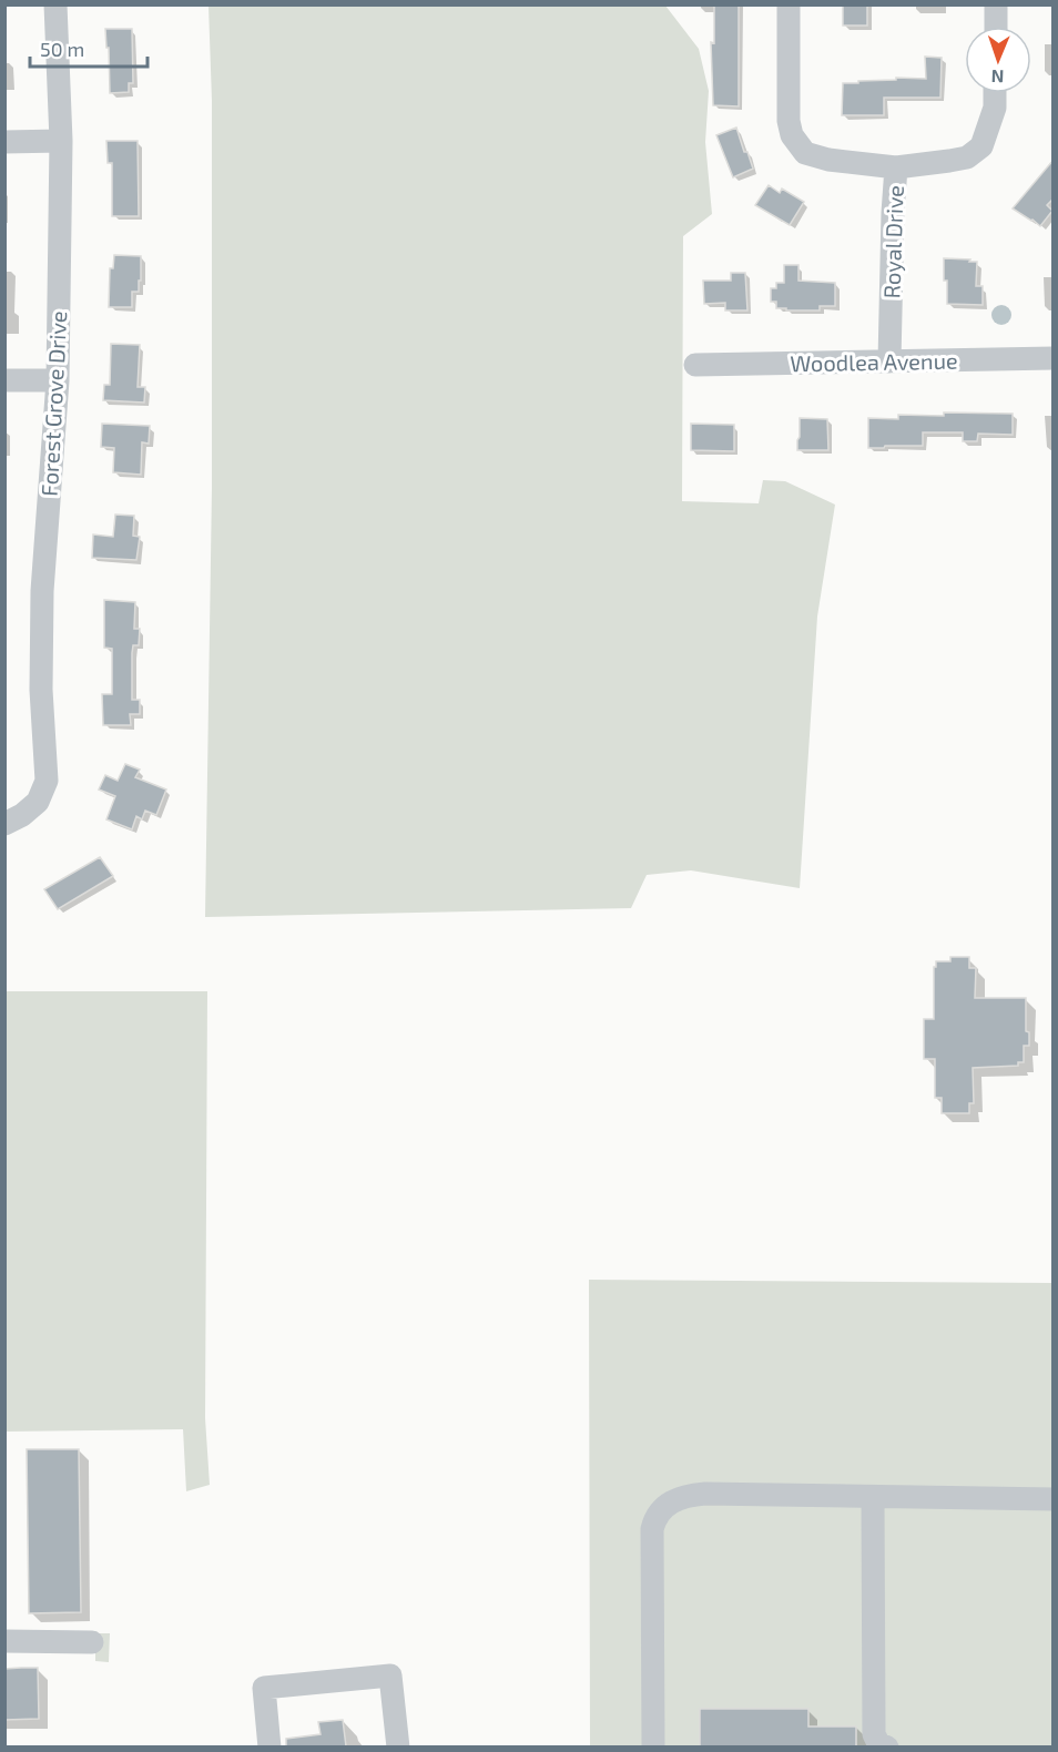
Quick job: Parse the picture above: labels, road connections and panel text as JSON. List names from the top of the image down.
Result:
{
  "streets": {
    "street": ["Royal Drive", "Woodlea Avenue", "Forest Grove Drive"]
  },
  "crossings": [
    ["Royal Drive", "Woodlea Avenue"]
  ],
  "scale_bar": "50 m",
  "north": "bottom"
}
